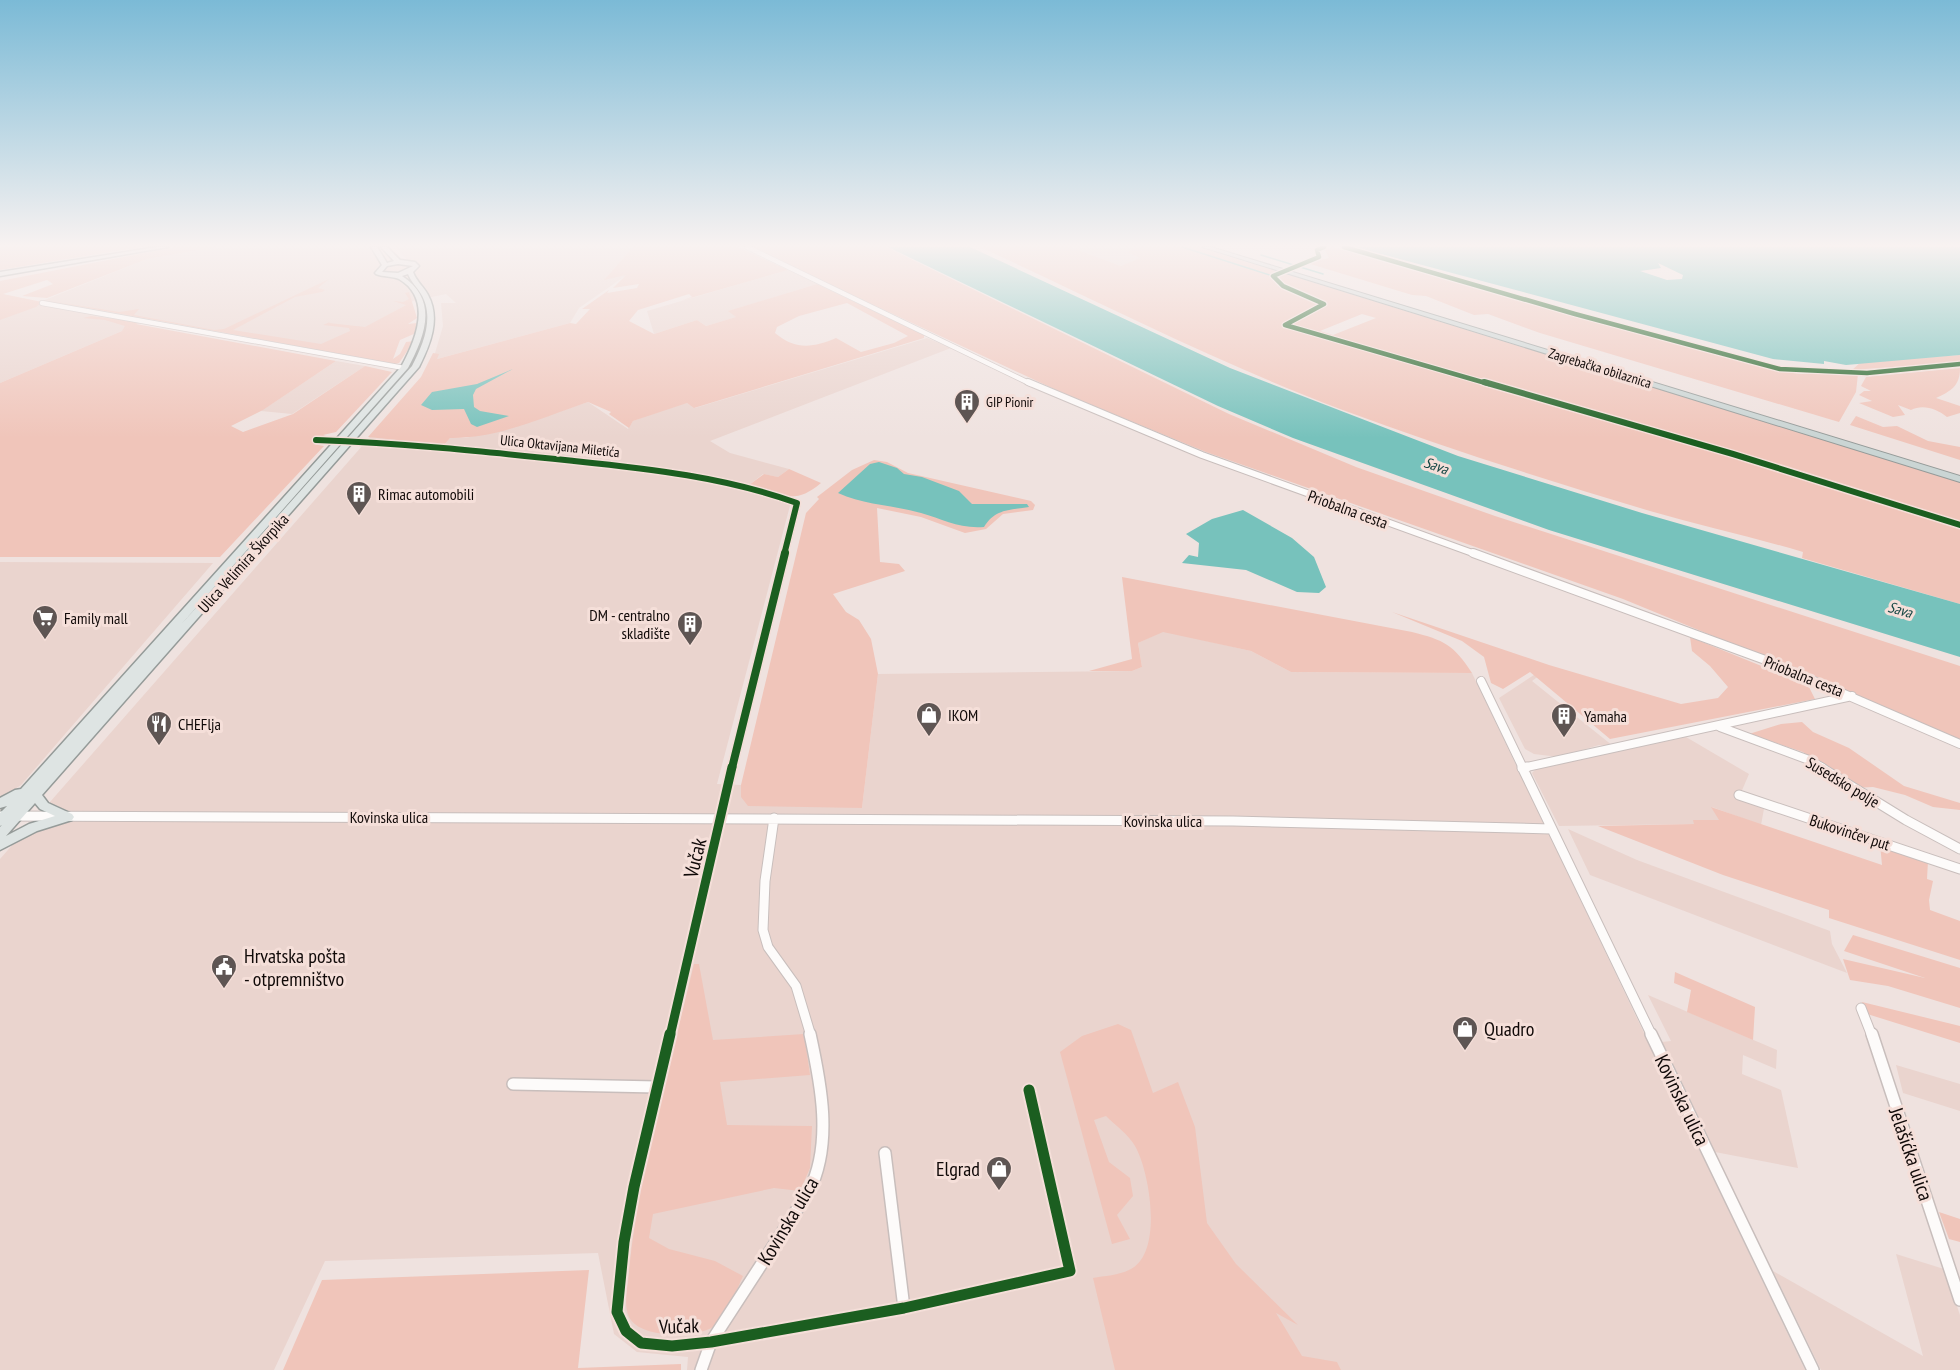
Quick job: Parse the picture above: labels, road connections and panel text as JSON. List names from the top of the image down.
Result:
{
  "streets": {
    "highway": ["Zagrebačka obilaznica"],
    "main road": ["Ulica Velimira Škorpika"],
    "street": [
      "Ulica Oktavijana Miletića",
      "Priobalna cesta",
      "Susedsko polje",
      "Kovinska ulica",
      "Bukovinčev put",
      "Vučak",
      "Jelašićka ulica"
    ]
  },
  "crossings": [
    ["Ulica Oktavijana Miletića", "Ulica Velimira Škorpika"],
    ["Ulica Oktavijana Miletića", "Vučak"],
    ["Ulica Velimira Škorpika", "Kovinska ulica"],
    ["Kovinska ulica", "Vučak"]
  ],
  "water": ["Sava"],
  "places": {
    "building": [
      "GIP Pionir",
      "Rimac automobili",
      "DM - centralno skladište",
      "Yamaha"
    ],
    "supermarket": ["Family mall"],
    "shop": ["IKOM", "Quadro", "Elgrad"],
    "restaurant": ["CHEFlja"],
    "public building": ["Hrvatska pošta - otpremništvo"]
  }
}
